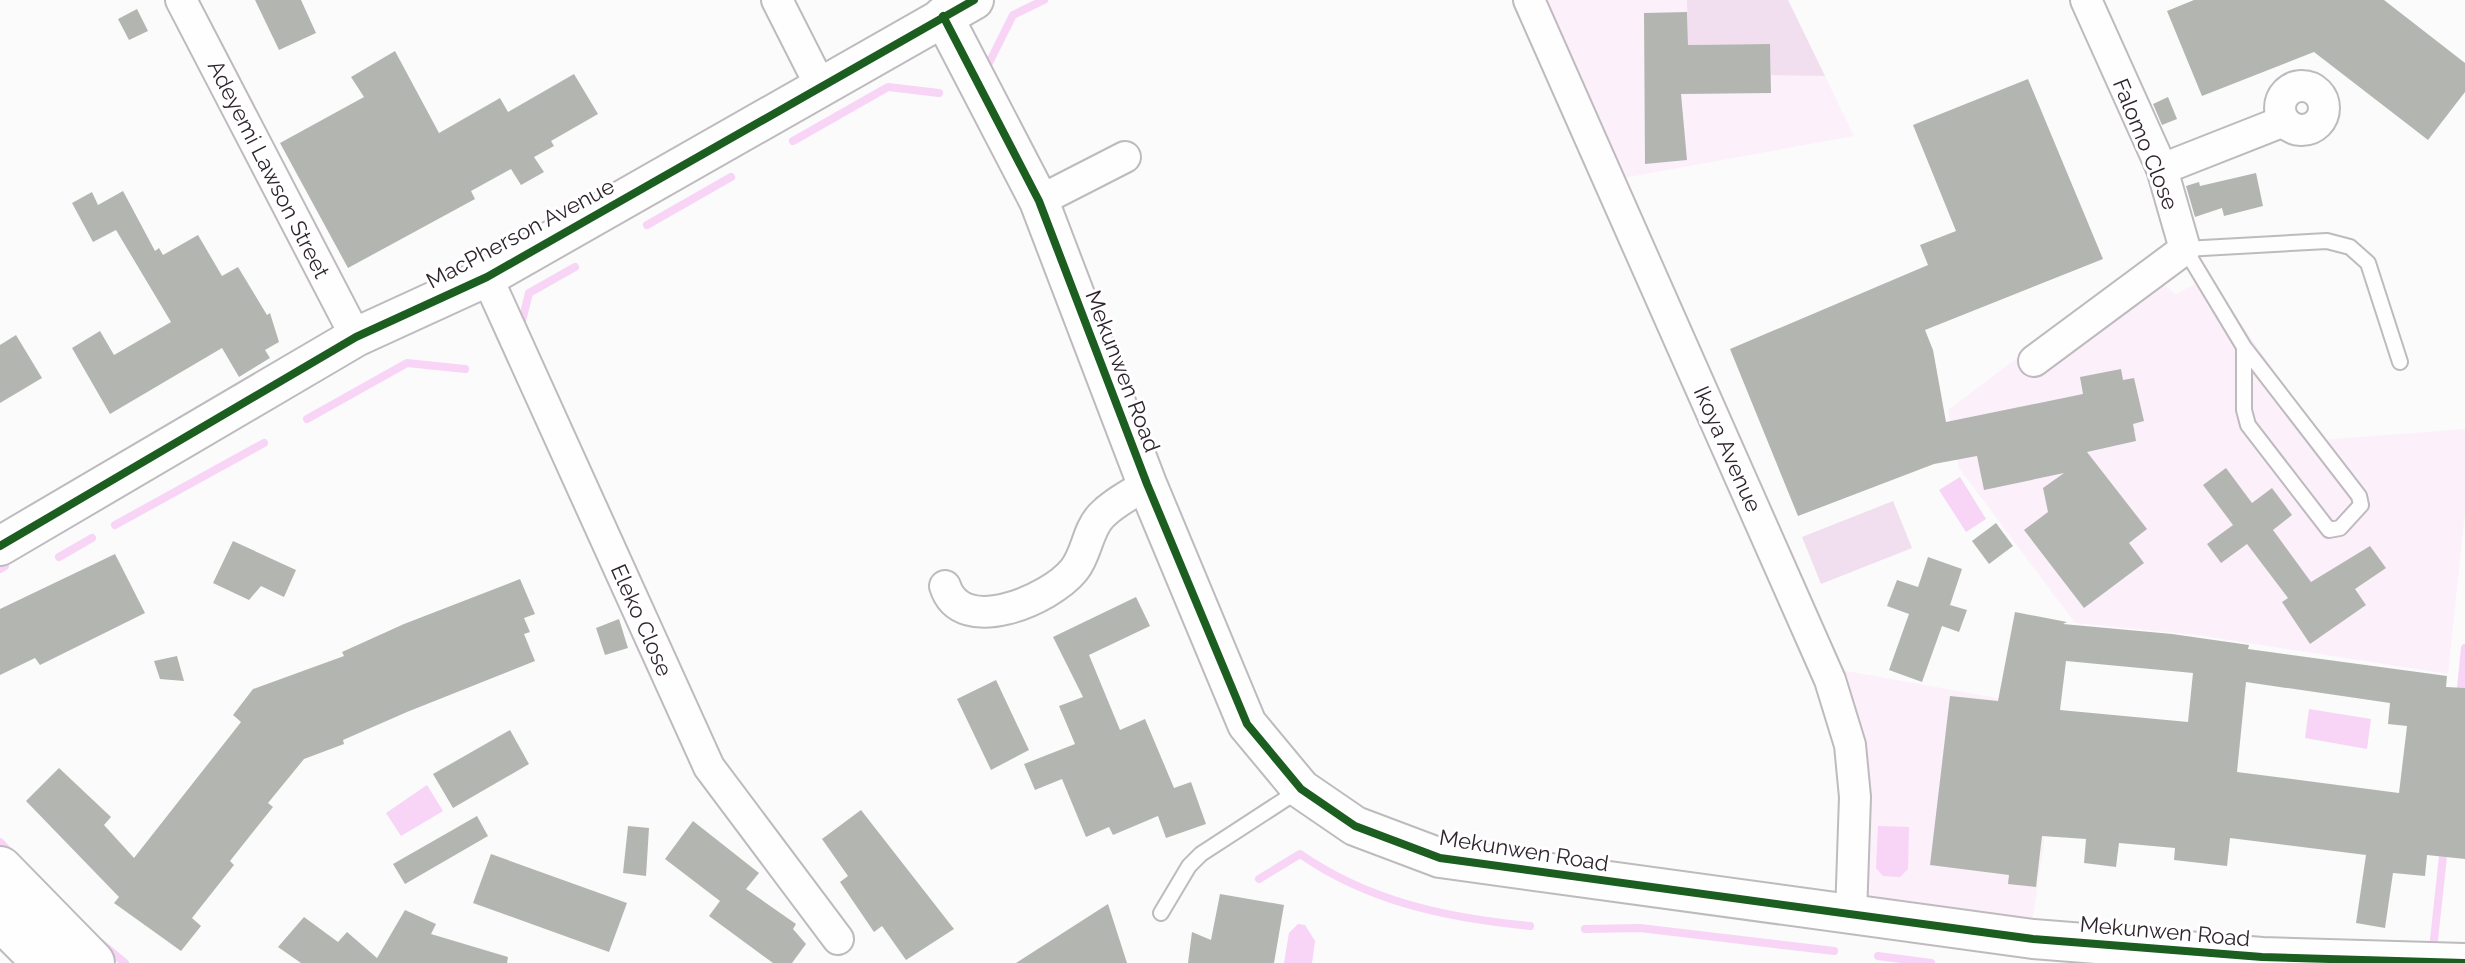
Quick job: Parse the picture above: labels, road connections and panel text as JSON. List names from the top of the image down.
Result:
{
  "streets": {
    "street": [
      "Falomo Close",
      "Adeyemi Lawson Street",
      "MacPherson Avenue",
      "Mekunwen Road",
      "Ikoya Avenue",
      "Eleko Close"
    ]
  },
  "crossings": [
    ["Adeyemi Lawson Street", "MacPherson Avenue"],
    ["MacPherson Avenue", "Mekunwen Road"],
    ["MacPherson Avenue", "Eleko Close"],
    ["Mekunwen Road", "Ikoya Avenue"]
  ]
}
